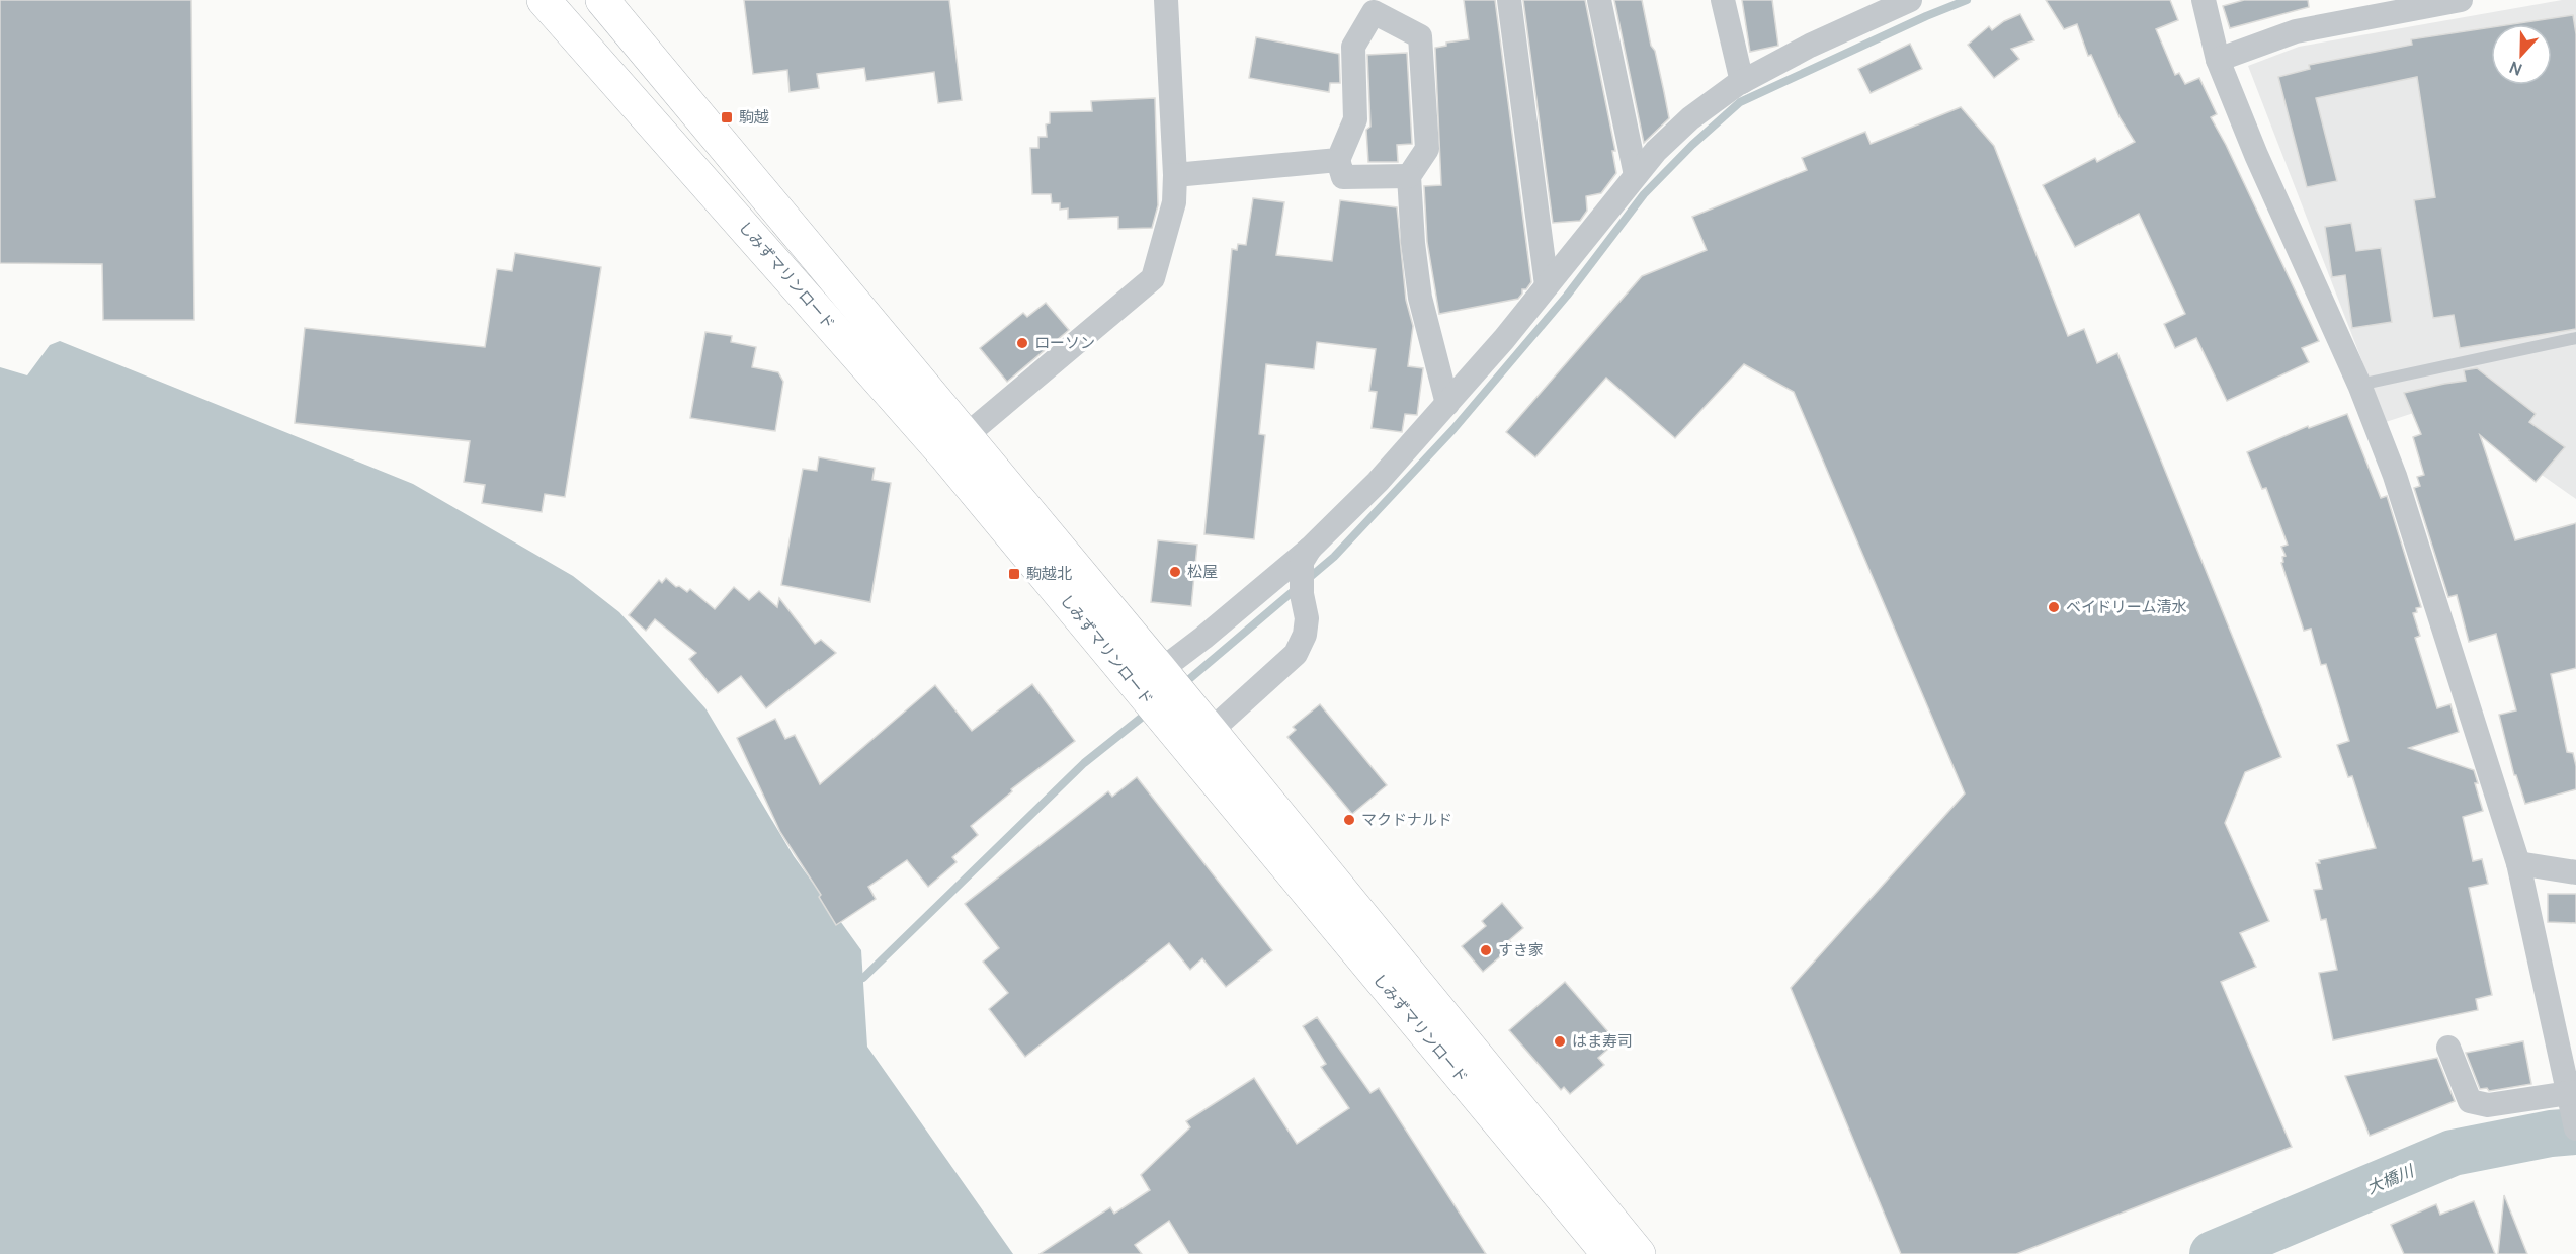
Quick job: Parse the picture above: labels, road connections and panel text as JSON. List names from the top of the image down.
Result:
{
  "streets": {
    "highway": ["しみずマリンロード"]
  },
  "water": ["大橋川"],
  "places": {
    "transit": ["駒越", "駒越北"],
    "other": [
      "ローソン",
      "松屋",
      "ベイドリーム清水",
      "マクドナルド",
      "すき家",
      "はま寿司"
    ]
  },
  "north": "bottom"
}
